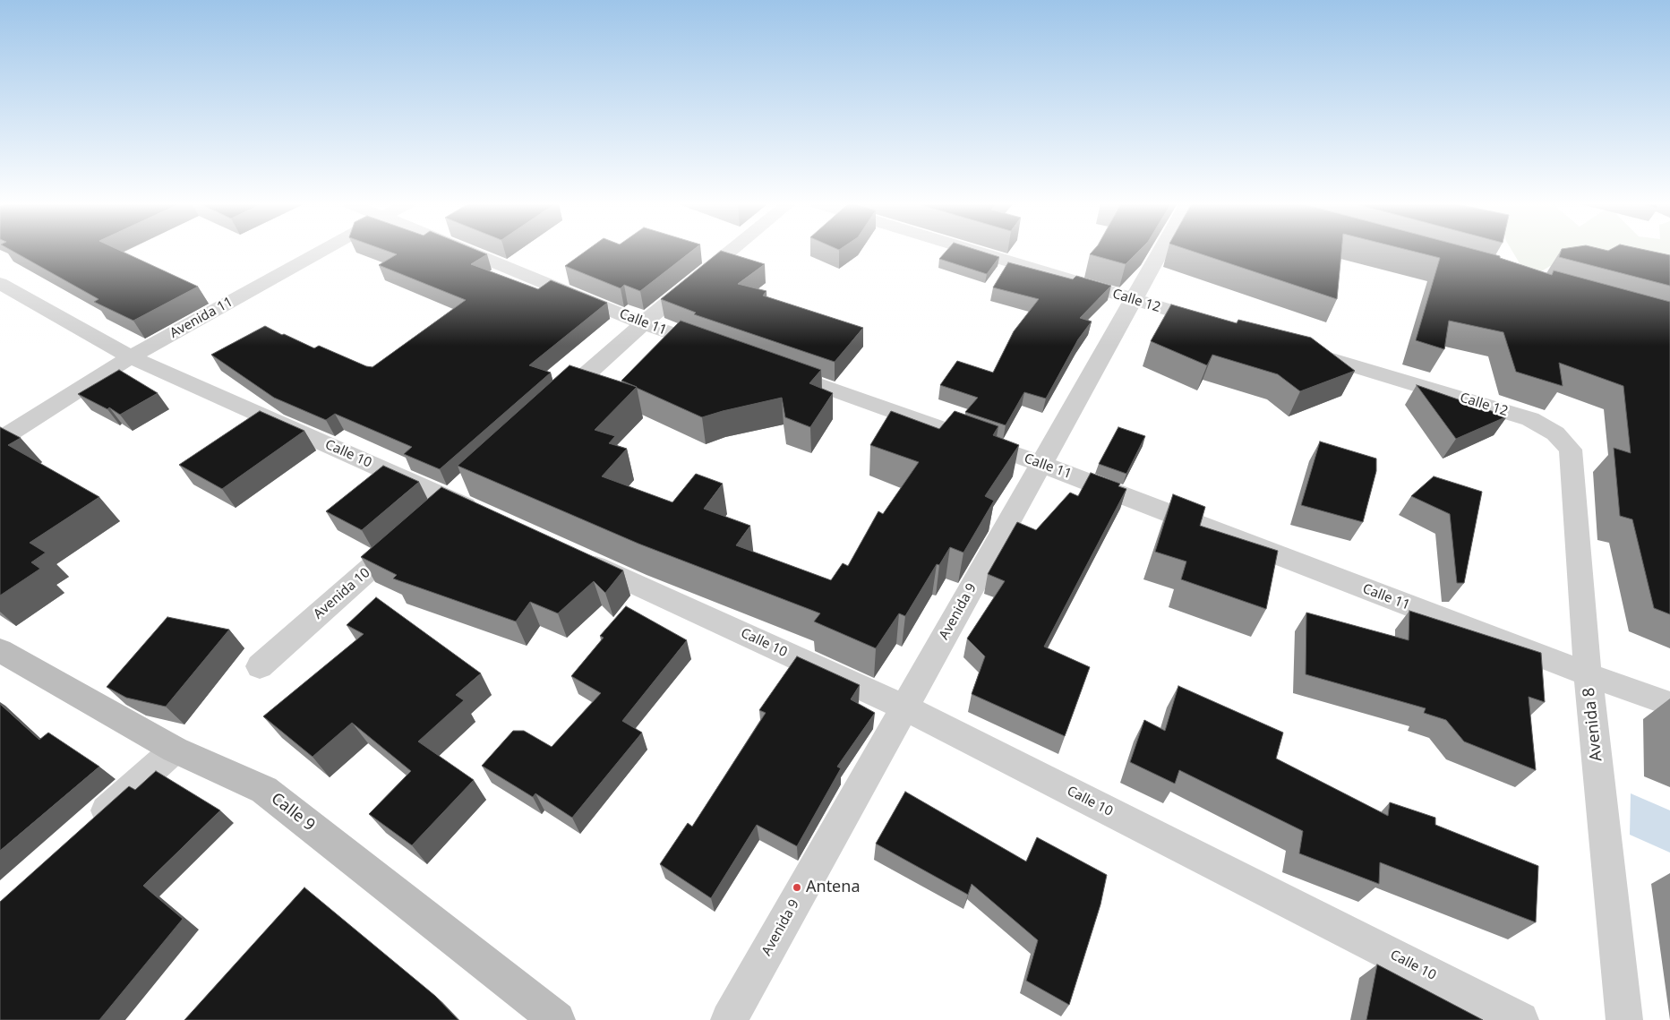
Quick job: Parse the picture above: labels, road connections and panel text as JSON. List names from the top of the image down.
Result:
{
  "streets": {
    "street": [
      "Calle 12",
      "Avenida 11",
      "Calle 11",
      "Calle 10",
      "Avenida 10",
      "Avenida 9",
      "Avenida 8",
      "Calle 9"
    ]
  },
  "crossings": [
    ["Calle 12", "Avenida 9"],
    ["Calle 12", "Avenida 8"],
    ["Avenida 11", "Calle 10"],
    ["Calle 11", "Avenida 9"],
    ["Calle 11", "Avenida 8"],
    ["Calle 10", "Avenida 9"]
  ],
  "places": ["Antena"]
}
